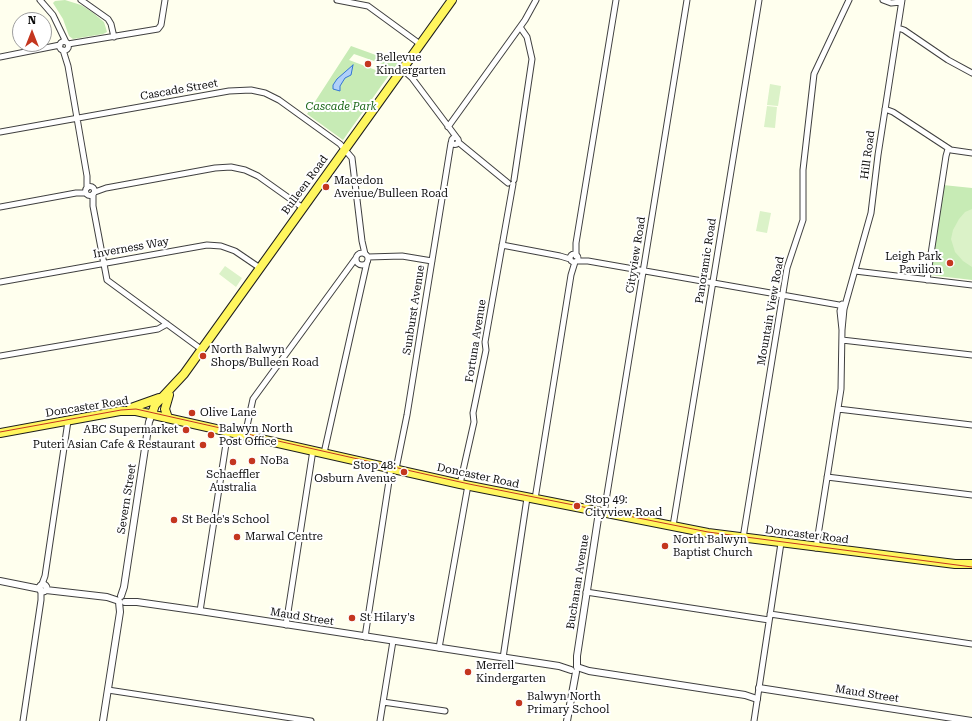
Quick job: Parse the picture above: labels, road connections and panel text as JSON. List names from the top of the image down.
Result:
{
  "streets": {
    "main road": ["Bulleen Road", "Doncaster Road"],
    "street": [
      "Cascade Street",
      "Hill Road",
      "Inverness Way",
      "Cityview Road",
      "Panoramic Road",
      "Sunburst Avenue",
      "Mountain View Road",
      "Fortuna Avenue",
      "Severn Street",
      "Buchanan Avenue",
      "Maud Street"
    ]
  },
  "crossings": [
    ["Cascade Street", "Bulleen Road"],
    ["Hill Road", "Doncaster Road"],
    ["Bulleen Road", "Inverness Way"],
    ["Bulleen Road", "Doncaster Road"],
    ["Bulleen Road", "Severn Street"],
    ["Cityview Road", "Doncaster Road"],
    ["Cityview Road", "Buchanan Avenue"],
    ["Panoramic Road", "Doncaster Road"],
    ["Sunburst Avenue", "Doncaster Road"],
    ["Sunburst Avenue", "Maud Street"],
    ["Mountain View Road", "Doncaster Road"],
    ["Fortuna Avenue", "Doncaster Road"],
    ["Fortuna Avenue", "Maud Street"],
    ["Doncaster Road", "Severn Street"],
    ["Doncaster Road", "Buchanan Avenue"],
    ["Severn Street", "Maud Street"],
    ["Buchanan Avenue", "Maud Street"]
  ],
  "parks": ["Cascade Park"],
  "places": [
    "Bellevue Kindergarten",
    "Macedon Avenue/Bulleen Road",
    "Leigh Park Pavilion",
    "North Balwyn Shops/Bulleen Road",
    "Olive Lane",
    "ABC Supermarket",
    "Balwyn North Post Office",
    "Puteri Asian Cafe & Restaurant",
    "NoBa",
    "Schaeffler Australia",
    "Stop 48: Osburn Avenue",
    "Stop 49: Cityview Road",
    "St Bede's School",
    "Marwal Centre",
    "North Balwyn Baptist Church",
    "St Hilary's",
    "Merrell Kindergarten",
    "Balwyn North Primary School"
  ],
  "north": "top"
}
